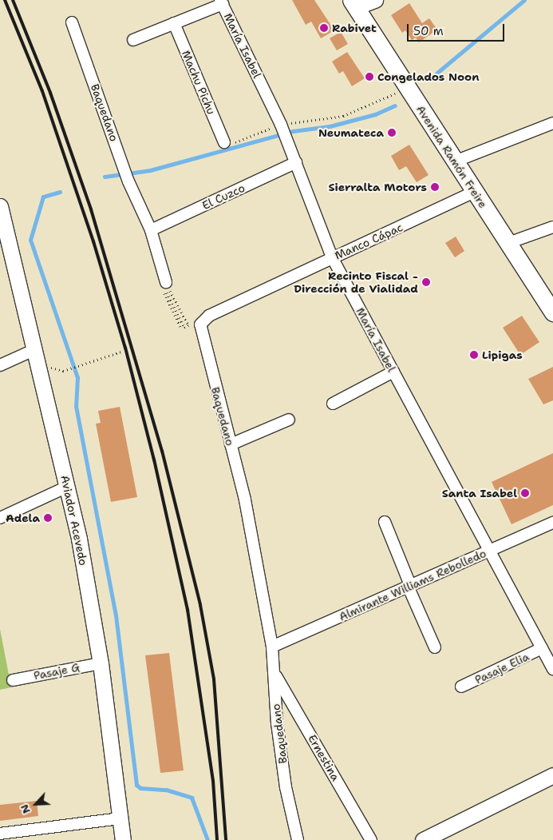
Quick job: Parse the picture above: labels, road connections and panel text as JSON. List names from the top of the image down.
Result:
{
  "streets": {
    "main road": ["Avenida Ramón Freire", "Aviador Acevedo"],
    "street": [
      "María Isabel",
      "Machu Pichu",
      "Baquedano",
      "El Cuzco",
      "Manco Cápac",
      "Almirante Williams Rebolledo",
      "Pasaje Elia",
      "Pasaje G",
      "Ernestina"
    ]
  },
  "crossings": [
    ["María Isabel", "El Cuzco"],
    ["María Isabel", "Manco Cápac"],
    ["María Isabel", "Almirante Williams Rebolledo"],
    ["María Isabel", "Pasaje Elia"],
    ["Baquedano", "El Cuzco"],
    ["Baquedano", "Manco Cápac"],
    ["Baquedano", "Almirante Williams Rebolledo"],
    ["Baquedano", "Ernestina"],
    ["Avenida Ramón Freire", "Manco Cápac"],
    ["Aviador Acevedo", "Pasaje G"]
  ],
  "places": [
    "Rabivet",
    "Congelados Noon",
    "Neumateca",
    "Sierralta Motors",
    "Recinto Fiscal - Dirección de Vialidad",
    "Lipigas",
    "Santa Isabel",
    "Adela"
  ],
  "scale_bar": "50 m",
  "north": "bottom left"
}
